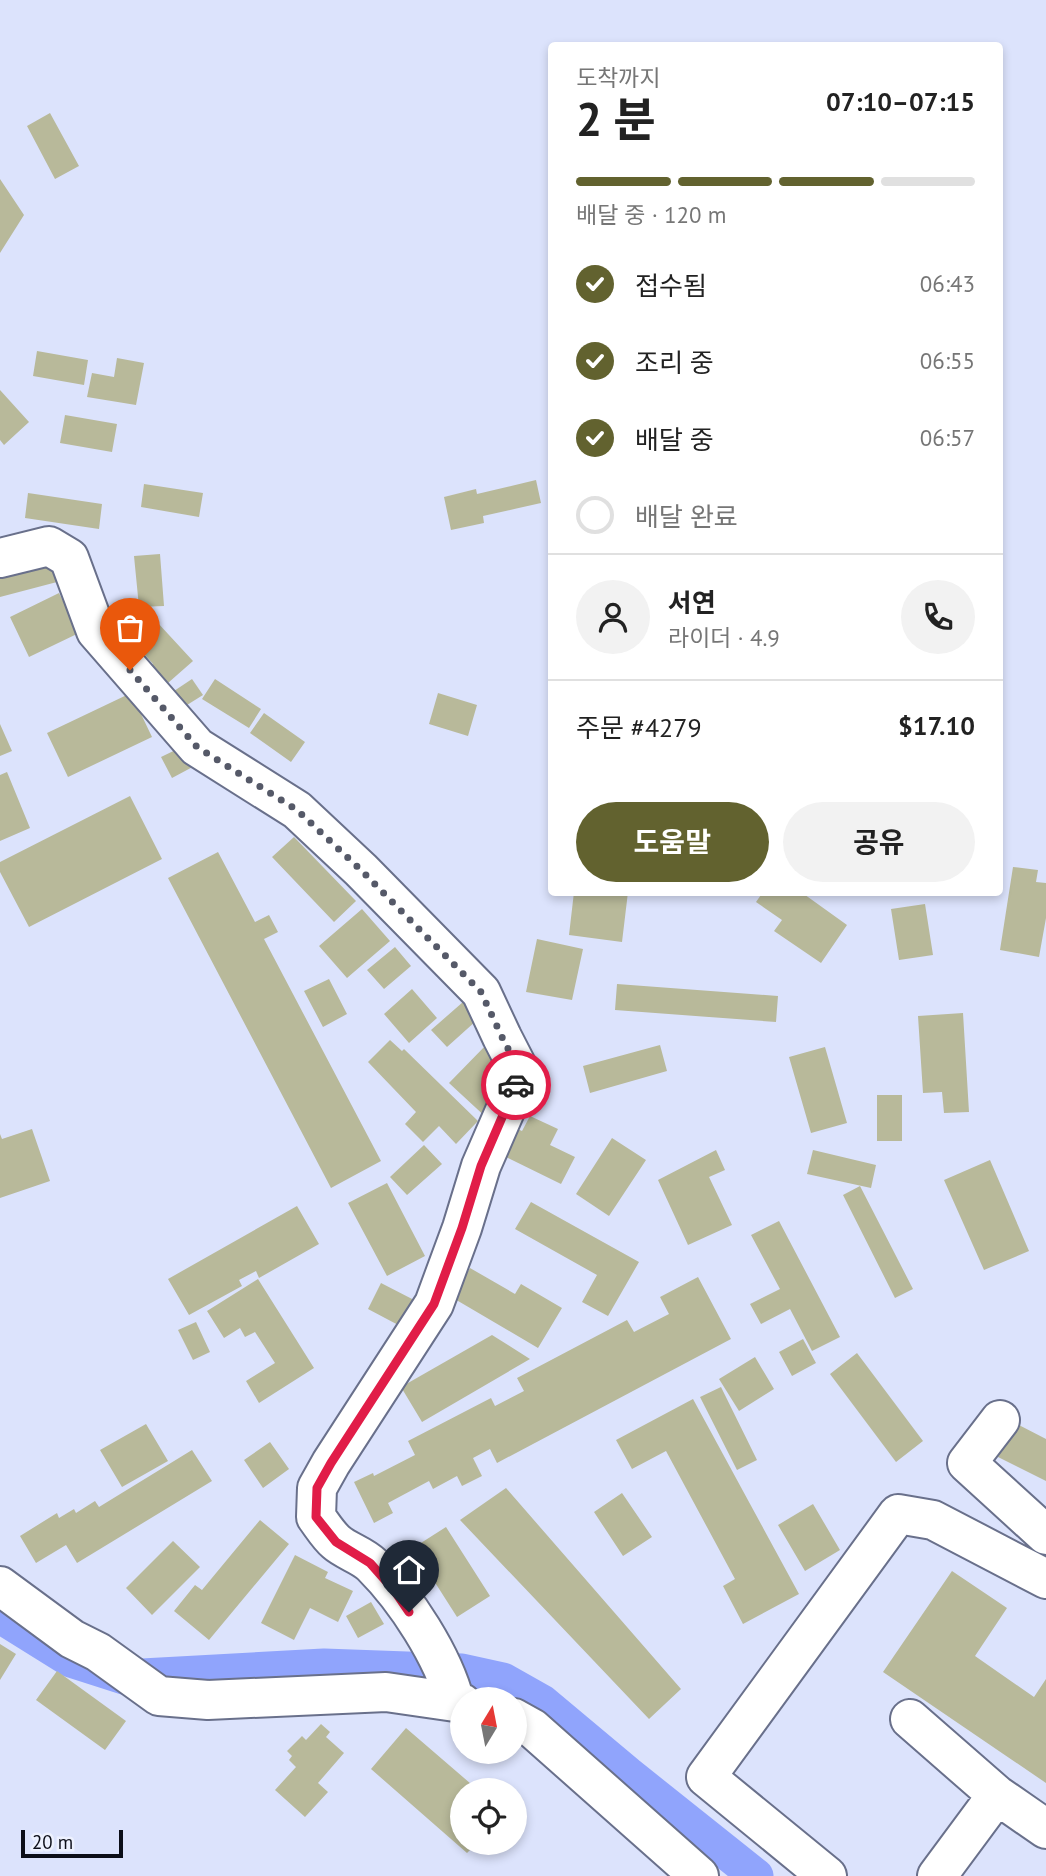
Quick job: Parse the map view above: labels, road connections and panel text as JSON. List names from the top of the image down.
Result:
{
  "scale_bar": "20 m",
  "north": "top",
  "page": {
    "heading": ["2 분", "도착까지", "07:10–07:15"],
    "panel": [
      "서연",
      "라이더 · 4.9",
      "주문 #4279",
      "$17.10"
    ],
    "bar": "배달 중 · 120 m",
    "list": [
      ["접수됨", "06:43"],
      ["조리 중", "06:55"],
      ["배달 중", "06:57"],
      "배달 완료"
    ],
    "buttons": ["도움말", "공유"],
    "scale": "20 m"
  }
}
